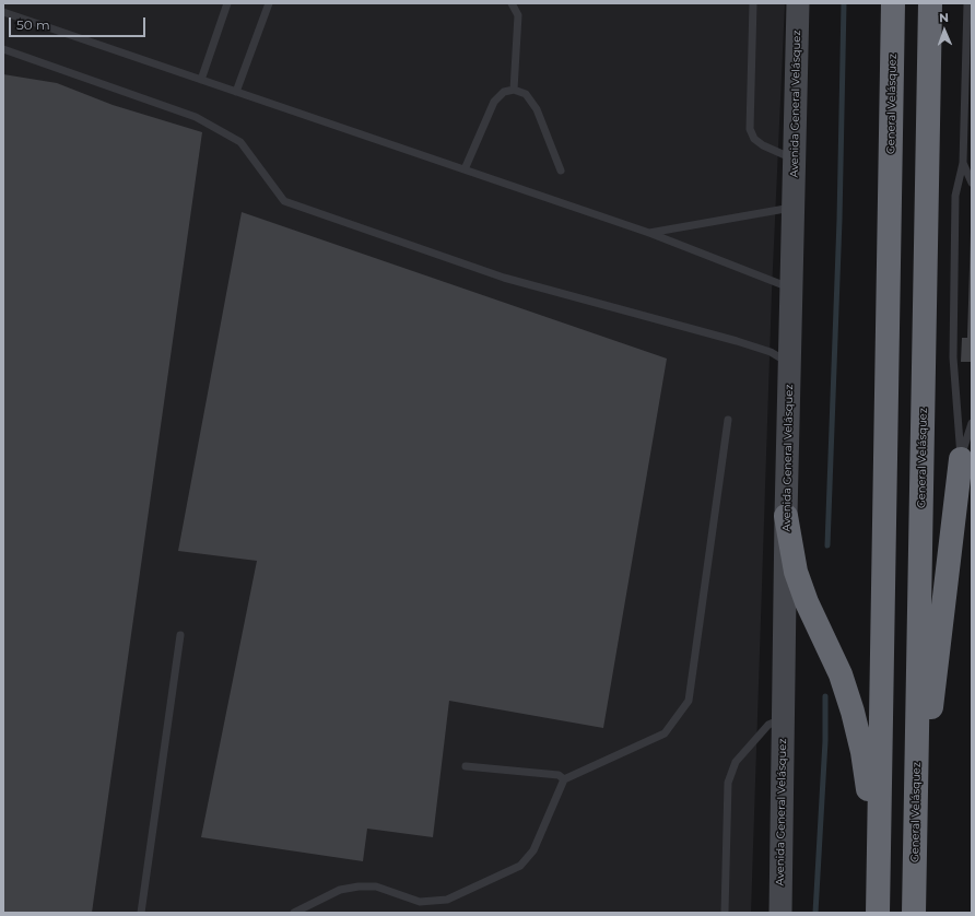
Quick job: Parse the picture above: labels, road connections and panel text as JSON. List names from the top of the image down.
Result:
{
  "streets": {
    "highway": ["General Velásquez"],
    "main road": ["Avenida General Velásquez"]
  },
  "scale_bar": "50 m",
  "north": "top"
}
